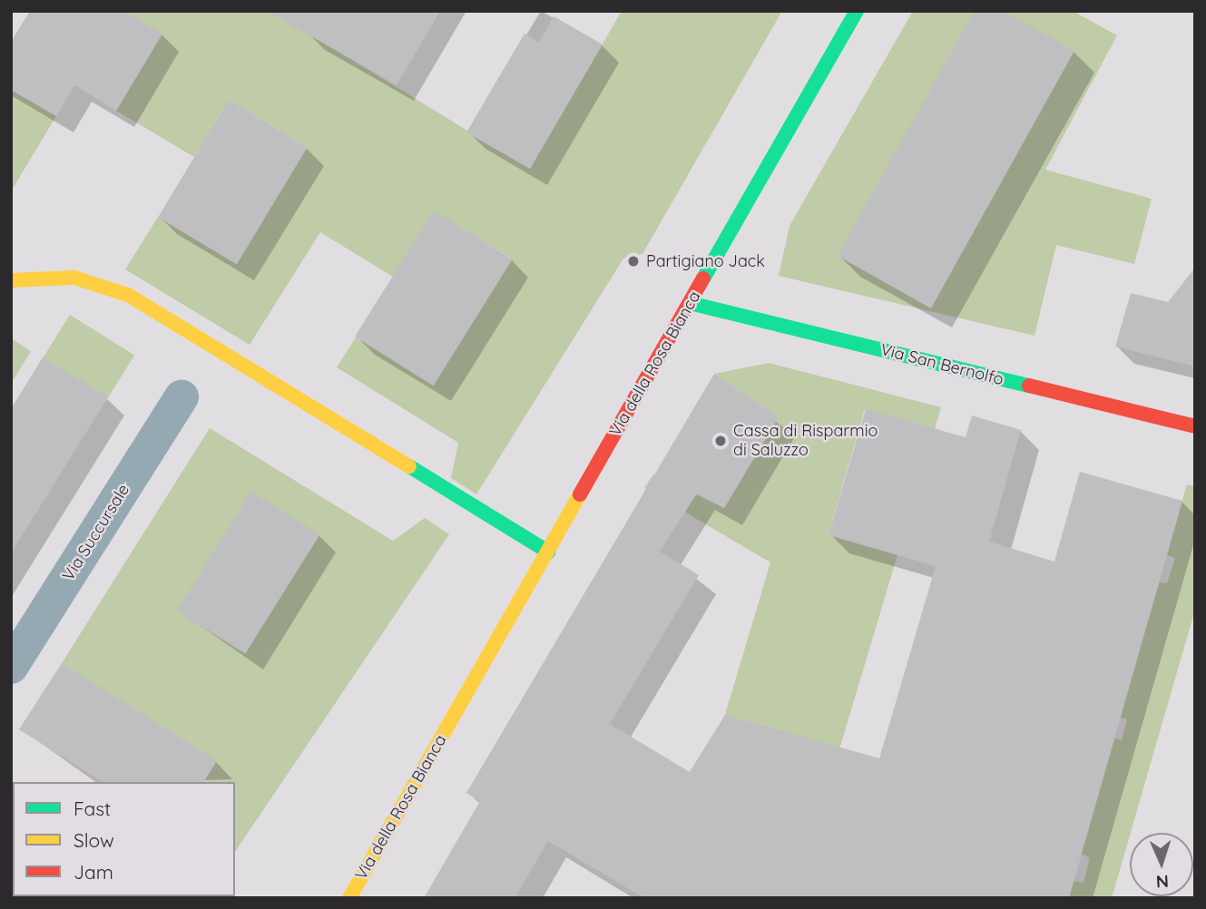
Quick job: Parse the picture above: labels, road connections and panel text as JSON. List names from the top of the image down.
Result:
{
  "streets": {
    "street": ["Via della Rosa Bianca", "Via San Bernolfo", "Via Succursale"]
  },
  "crossings": [
    ["Via della Rosa Bianca", "Via San Bernolfo"]
  ],
  "places": ["Partigiano Jack", "Cassa di Risparmio di Saluzzo"],
  "legend": ["Fast", "Slow", "Jam"],
  "north": "bottom"
}
